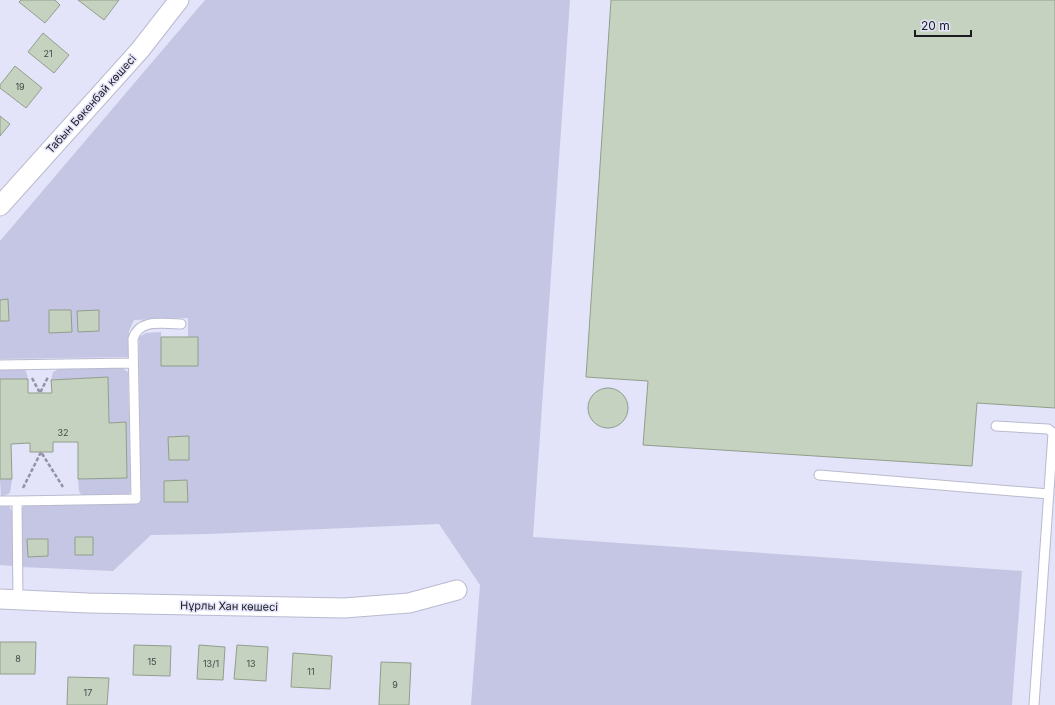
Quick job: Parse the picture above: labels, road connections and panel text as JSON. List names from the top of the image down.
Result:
{
  "streets": {
    "street": ["Табын Бөкенбай көшесі", "Нұрлы Хан көшесі"]
  },
  "house_numbers": [
    "21",
    "19",
    "32",
    "8",
    "15",
    "13/1",
    "13",
    "11",
    "9",
    "17"
  ],
  "scale_bar": "20 m"
}
